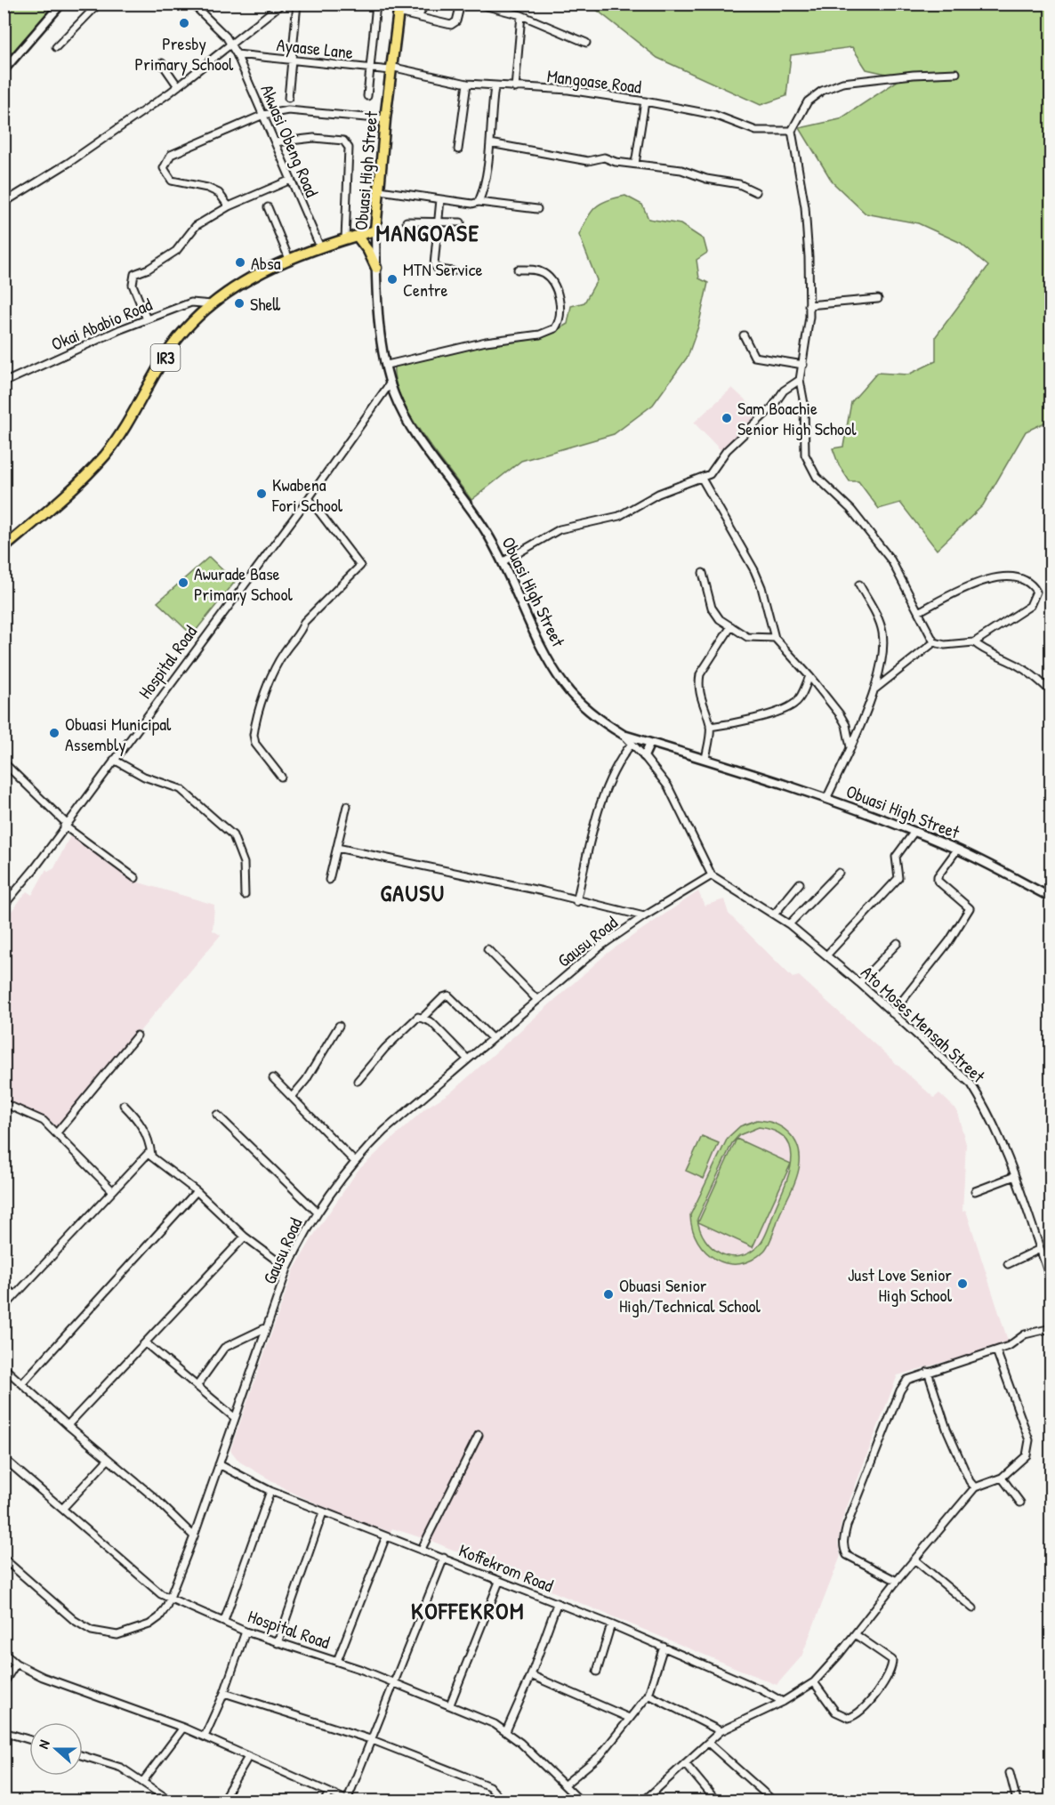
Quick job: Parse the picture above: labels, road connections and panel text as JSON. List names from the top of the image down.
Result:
{
  "streets": {
    "main road": ["Obuasi High Street", "IR3"],
    "street": [
      "Ayaase Lane",
      "Mangoase Road",
      "Akwasi Obeng Road",
      "Okai Ababio Road",
      "Hospital Road",
      "Gausu Road",
      "Ato Moses Mensah Street",
      "Koffekrom Road"
    ]
  },
  "crossings": [
    ["Ayaase Lane", "Mangoase Road"],
    ["Ayaase Lane", "Akwasi Obeng Road"],
    ["Ayaase Lane", "Obuasi High Street"],
    ["Mangoase Road", "Obuasi High Street"],
    ["Akwasi Obeng Road", "IR3"],
    ["Obuasi High Street", "IR3"],
    ["Obuasi High Street", "Hospital Road"],
    ["Okai Ababio Road", "IR3"],
    ["Hospital Road", "Gausu Road"],
    ["Gausu Road", "Ato Moses Mensah Street"],
    ["Gausu Road", "Koffekrom Road"]
  ],
  "districts": ["MANGOASE", "GAUSU", "KOFFEKROM"],
  "places": [
    "Presby Primary School",
    "Absa",
    "MTN Service Centre",
    "Shell",
    "Sam Boachie Senior High School",
    "Kwabena Fori School",
    "Awurade Base Primary School",
    "Obuasi Municipal Assembly",
    "Just Love Senior High School",
    "Obuasi Senior High/Technical School"
  ],
  "north": "left"
}
